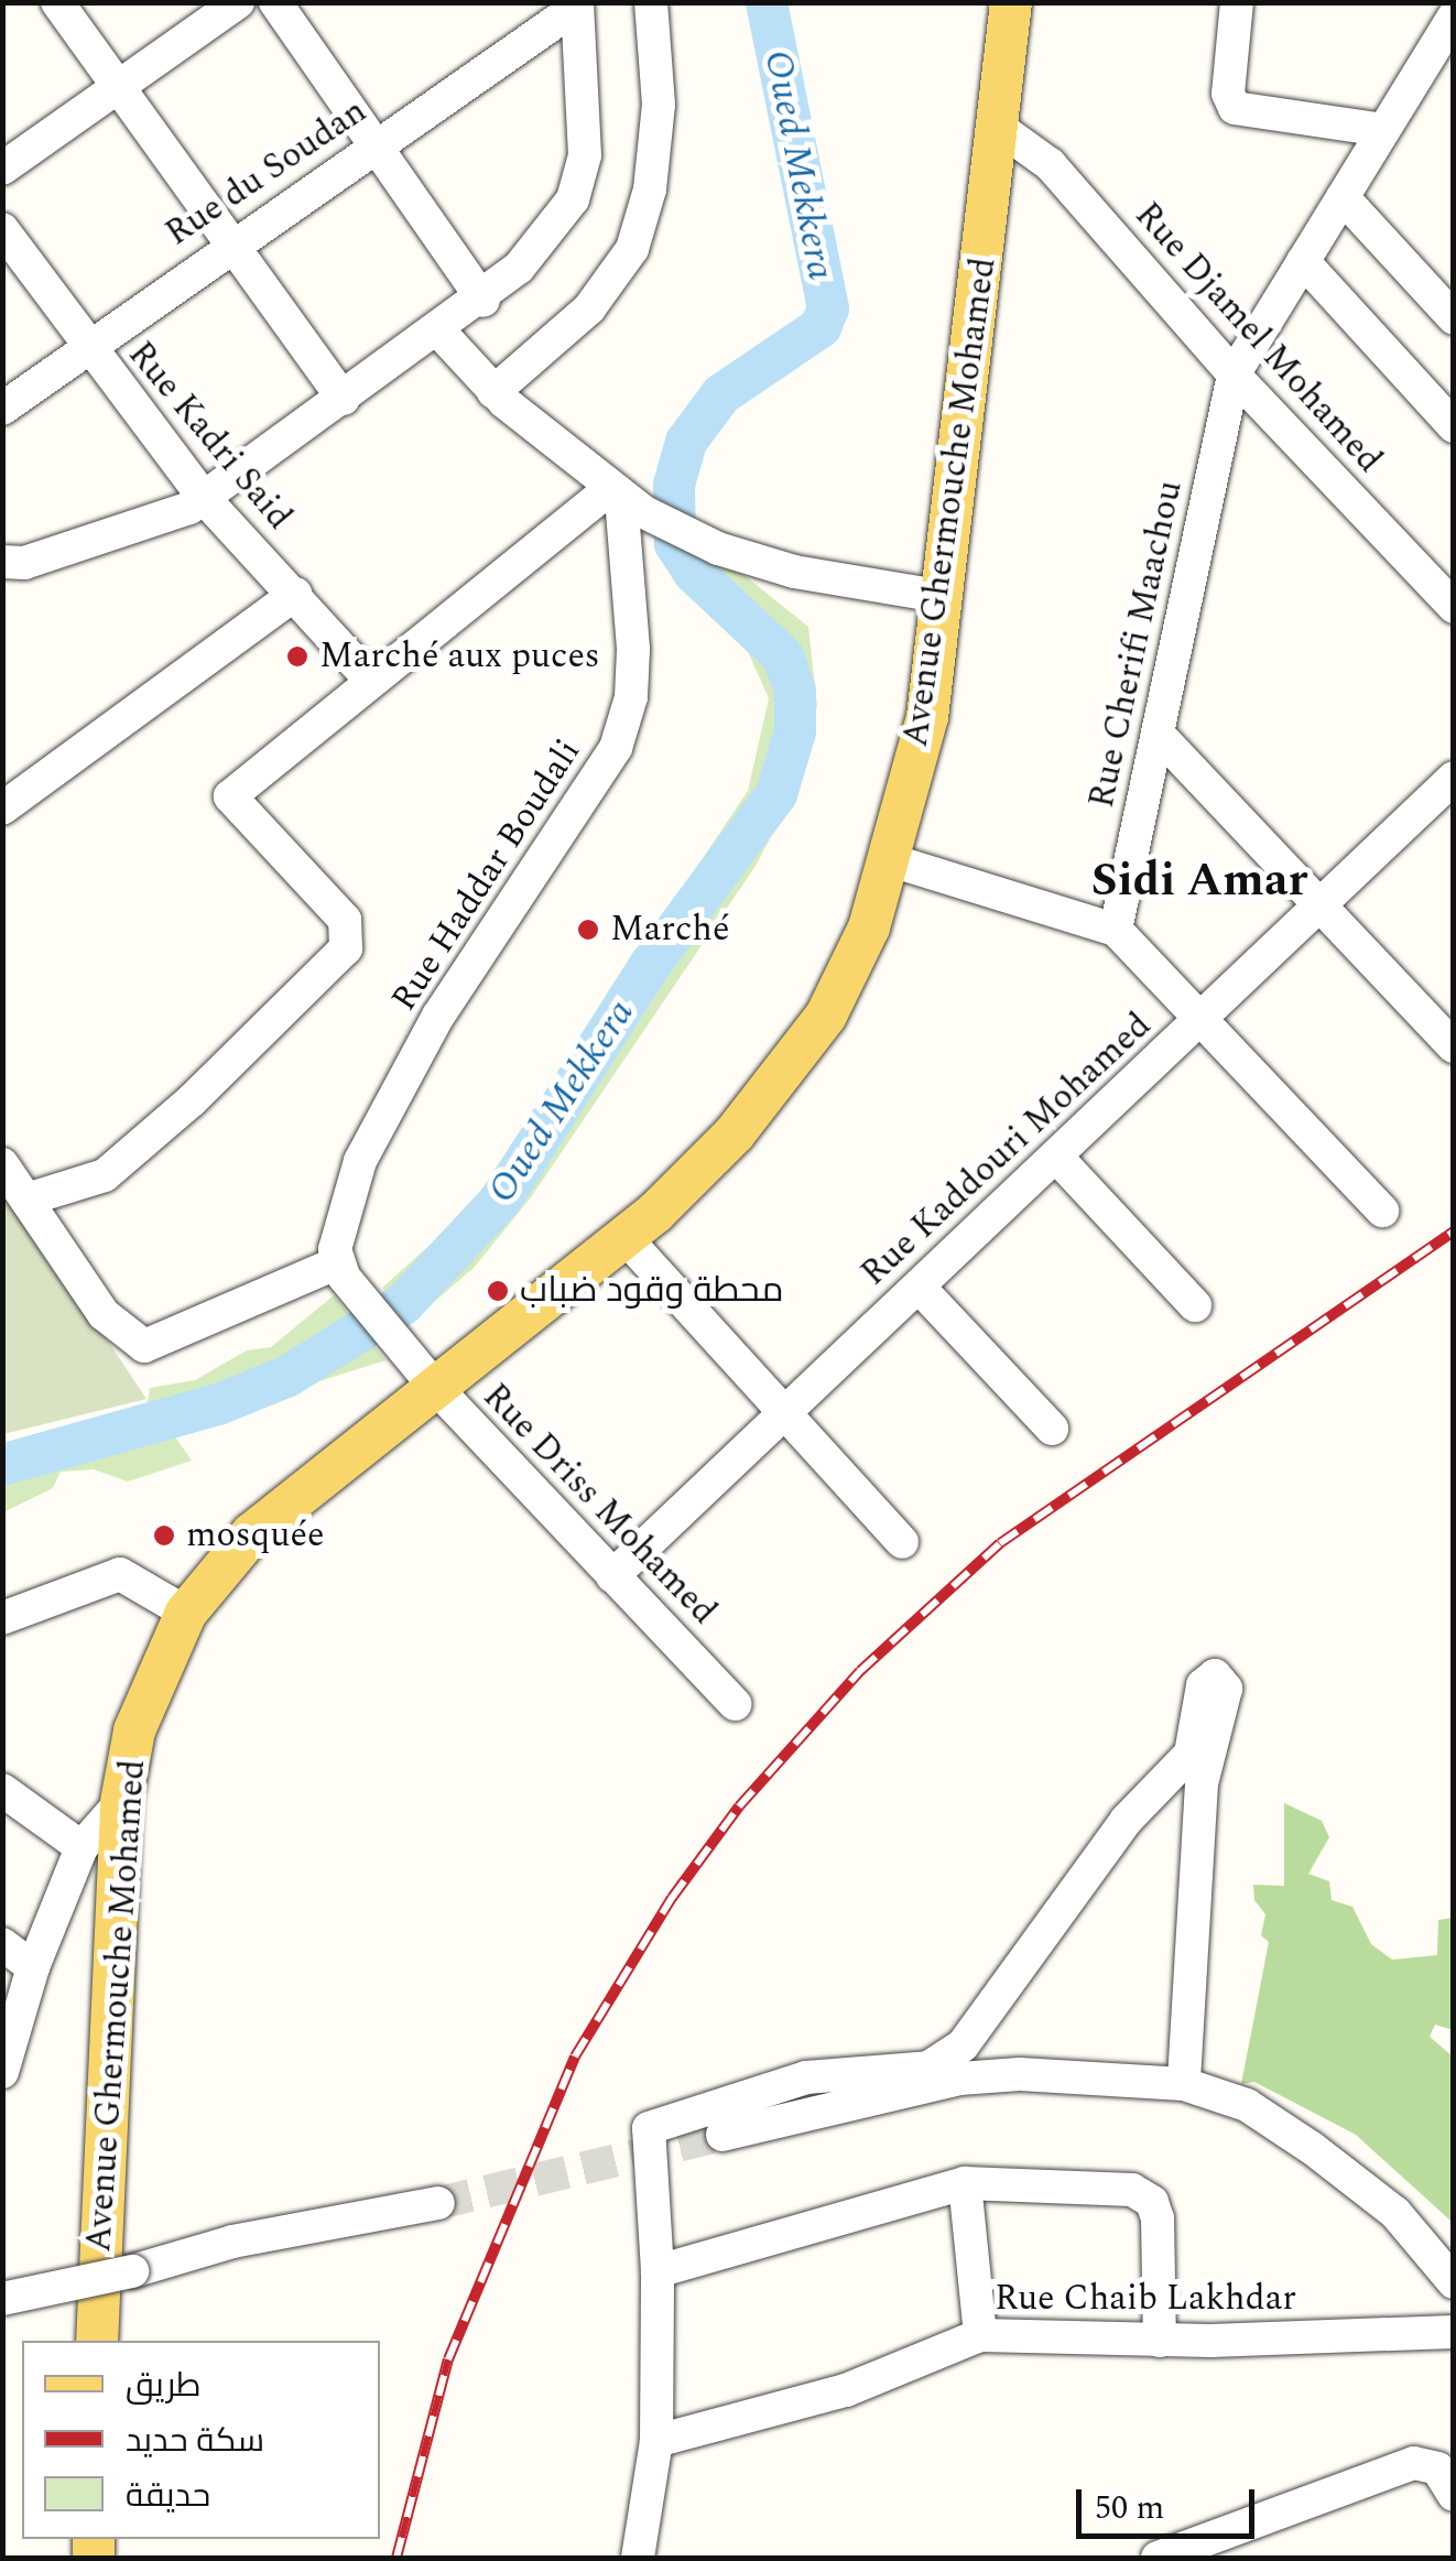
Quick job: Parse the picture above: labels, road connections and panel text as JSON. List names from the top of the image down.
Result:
{
  "streets": {
    "main road": ["Avenue Ghermouche Mohamed"],
    "street": [
      "Rue du Soudan",
      "Rue Djamel Mohamed",
      "Rue Kadri Said",
      "Rue Cherifi Maachou",
      "Rue Haddar Boudali",
      "Rue Kaddouri Mohamed",
      "Rue Driss Mohamed",
      "Rue Chaib Lakhdar"
    ]
  },
  "crossings": [
    ["Rue du Soudan", "Rue Kadri Said"],
    ["Rue Djamel Mohamed", "Avenue Ghermouche Mohamed"],
    ["Rue Djamel Mohamed", "Rue Cherifi Maachou"],
    ["Avenue Ghermouche Mohamed", "Rue Driss Mohamed"],
    ["Rue Haddar Boudali", "Rue Driss Mohamed"],
    ["Rue Kaddouri Mohamed", "Rue Driss Mohamed"]
  ],
  "districts": ["Sidi Amar"],
  "water": ["Oued Mekkera"],
  "places": [
    "Marché aux puces",
    "Marché",
    "محطة وقود ضباب",
    "mosquée"
  ],
  "legend": ["طريق", "سكة حديد", "حديقة"],
  "scale_bar": "50 m"
}
